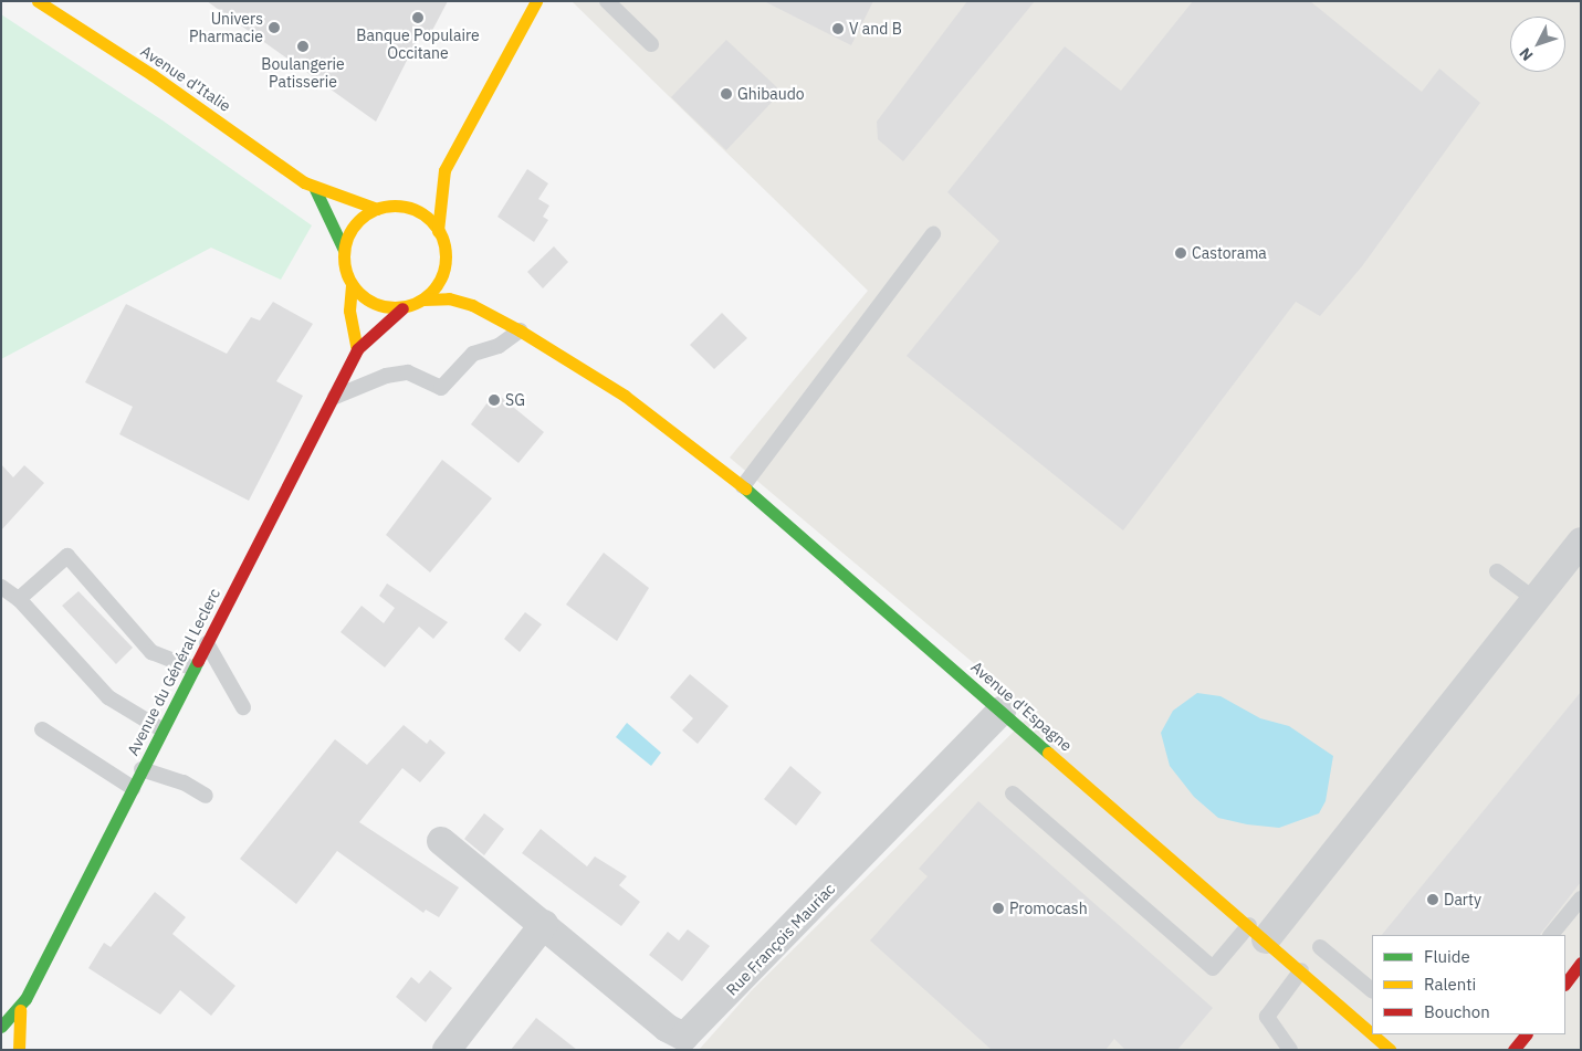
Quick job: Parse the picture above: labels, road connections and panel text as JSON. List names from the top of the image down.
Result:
{
  "streets": {
    "street": [
      "Avenue d'Italie",
      "Avenue du Général Leclerc",
      "Avenue d'Espagne",
      "Rue François Mauriac"
    ]
  },
  "crossings": [
    ["Avenue d'Italie", "Avenue du Général Leclerc"],
    ["Avenue d'Espagne", "Rue François Mauriac"]
  ],
  "places": [
    "Banque Populaire Occitane",
    "Univers Pharmacie",
    "V and B",
    "Boulangerie Patisserie",
    "Ghibaudo",
    "Castorama",
    "SG",
    "Darty",
    "Promocash"
  ],
  "legend": ["Fluide", "Ralenti", "Bouchon"],
  "north": "bottom left"
}
